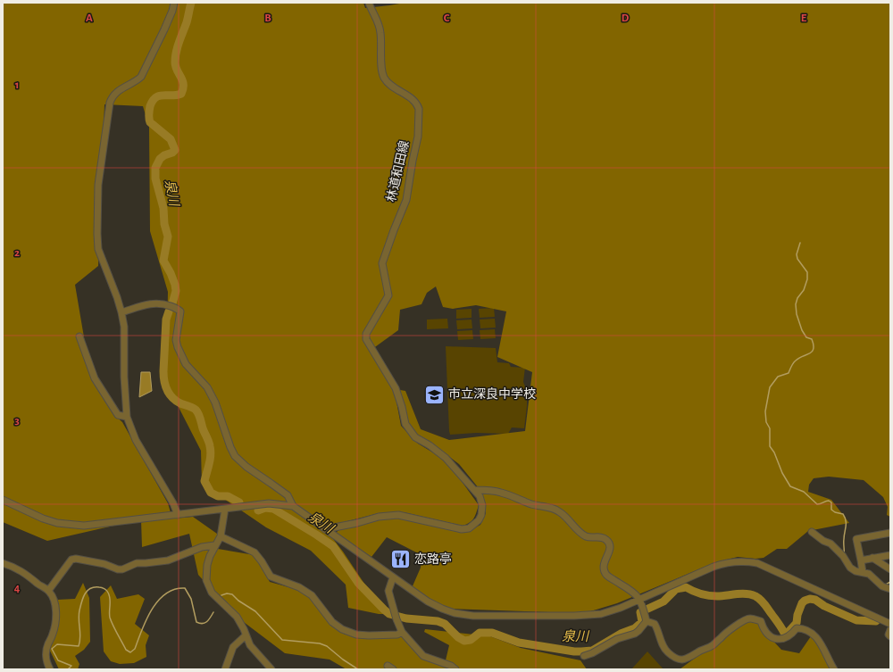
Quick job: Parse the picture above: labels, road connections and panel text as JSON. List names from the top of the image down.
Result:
{
  "streets": {
    "street": ["林道和田線"]
  },
  "water": ["泉川"],
  "places": {
    "school or university": ["市立深良中学校"],
    "restaurant": ["恋路亭"]
  },
  "grid": {
    "columns": [
      "A",
      "B",
      "C",
      "D",
      "E"
    ],
    "rows": [
      "1",
      "2",
      "3",
      "4"
    ]
  }
}
